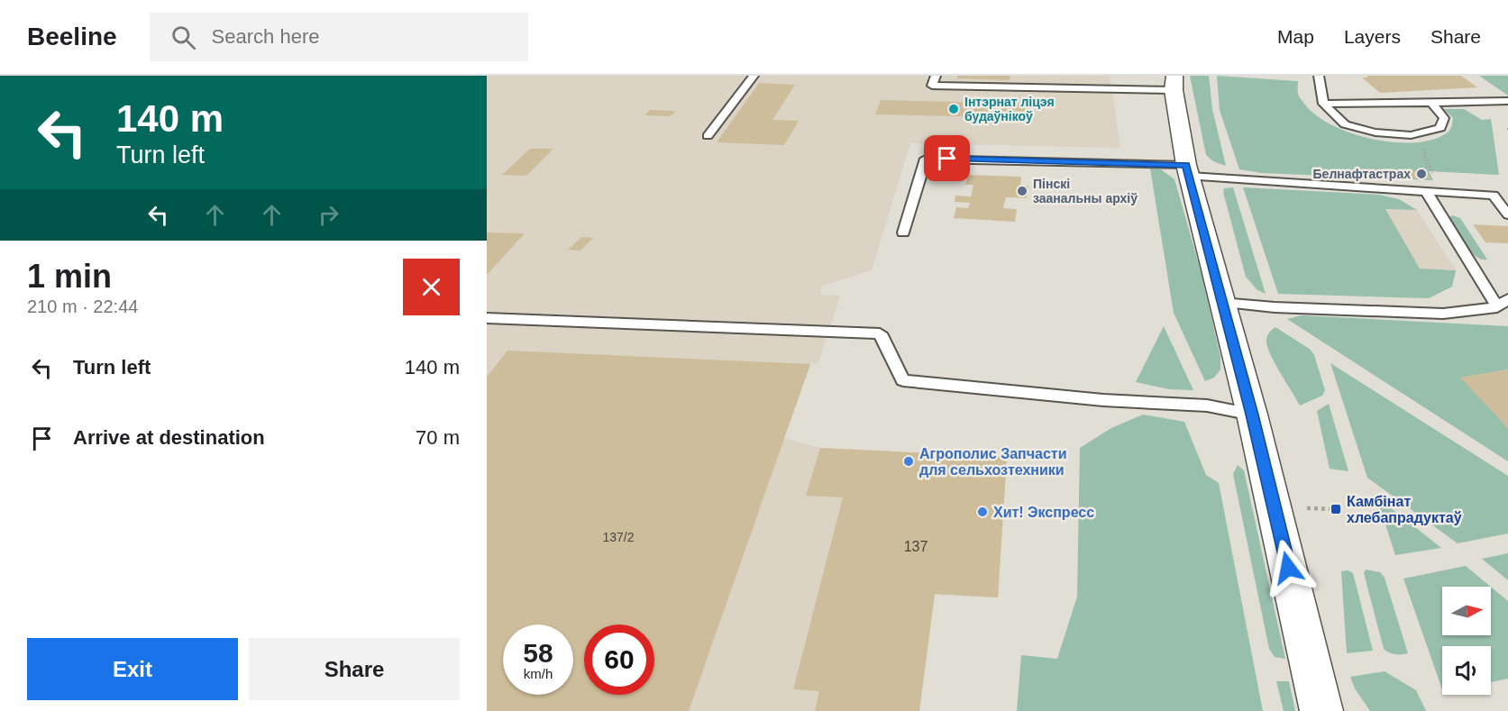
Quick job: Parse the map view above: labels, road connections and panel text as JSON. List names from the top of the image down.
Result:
{
  "places": {
    "other": [
      "Інтэрнат ліцэя будаўнікоў",
      "Белнафтастрах",
      "Пінскі заанальны архіў",
      "Агрополис Запчасти для сельхозтехники",
      "Хит! Экспресс"
    ],
    "transit": ["Камбінат хлебапрадуктаў"]
  },
  "house_numbers": ["137/2", "137"],
  "north": "right",
  "page": {
    "header": "Beeline",
    "search": "Search here",
    "nav": ["Map", "Layers", "Share"],
    "turn": ["140 m", "Turn left"],
    "heading": ["1 min", "210 m · 22:44"],
    "list": [
      {
        "name": "Turn left",
        "value": "140 m"
      },
      {
        "name": "Arrive at destination",
        "value": "70 m"
      }
    ],
    "speed": "58 km/h",
    "limit": "60",
    "buttons": ["Exit", "Share"]
  }
}
